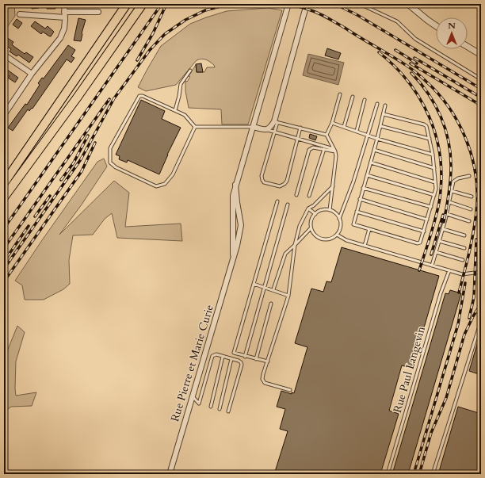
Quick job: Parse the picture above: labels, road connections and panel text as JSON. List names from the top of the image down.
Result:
{
  "streets": {
    "street": ["Rue Pierre et Marie Curie"],
    "lane": ["Rue Paul Langevin"]
  },
  "north": "top"
}
